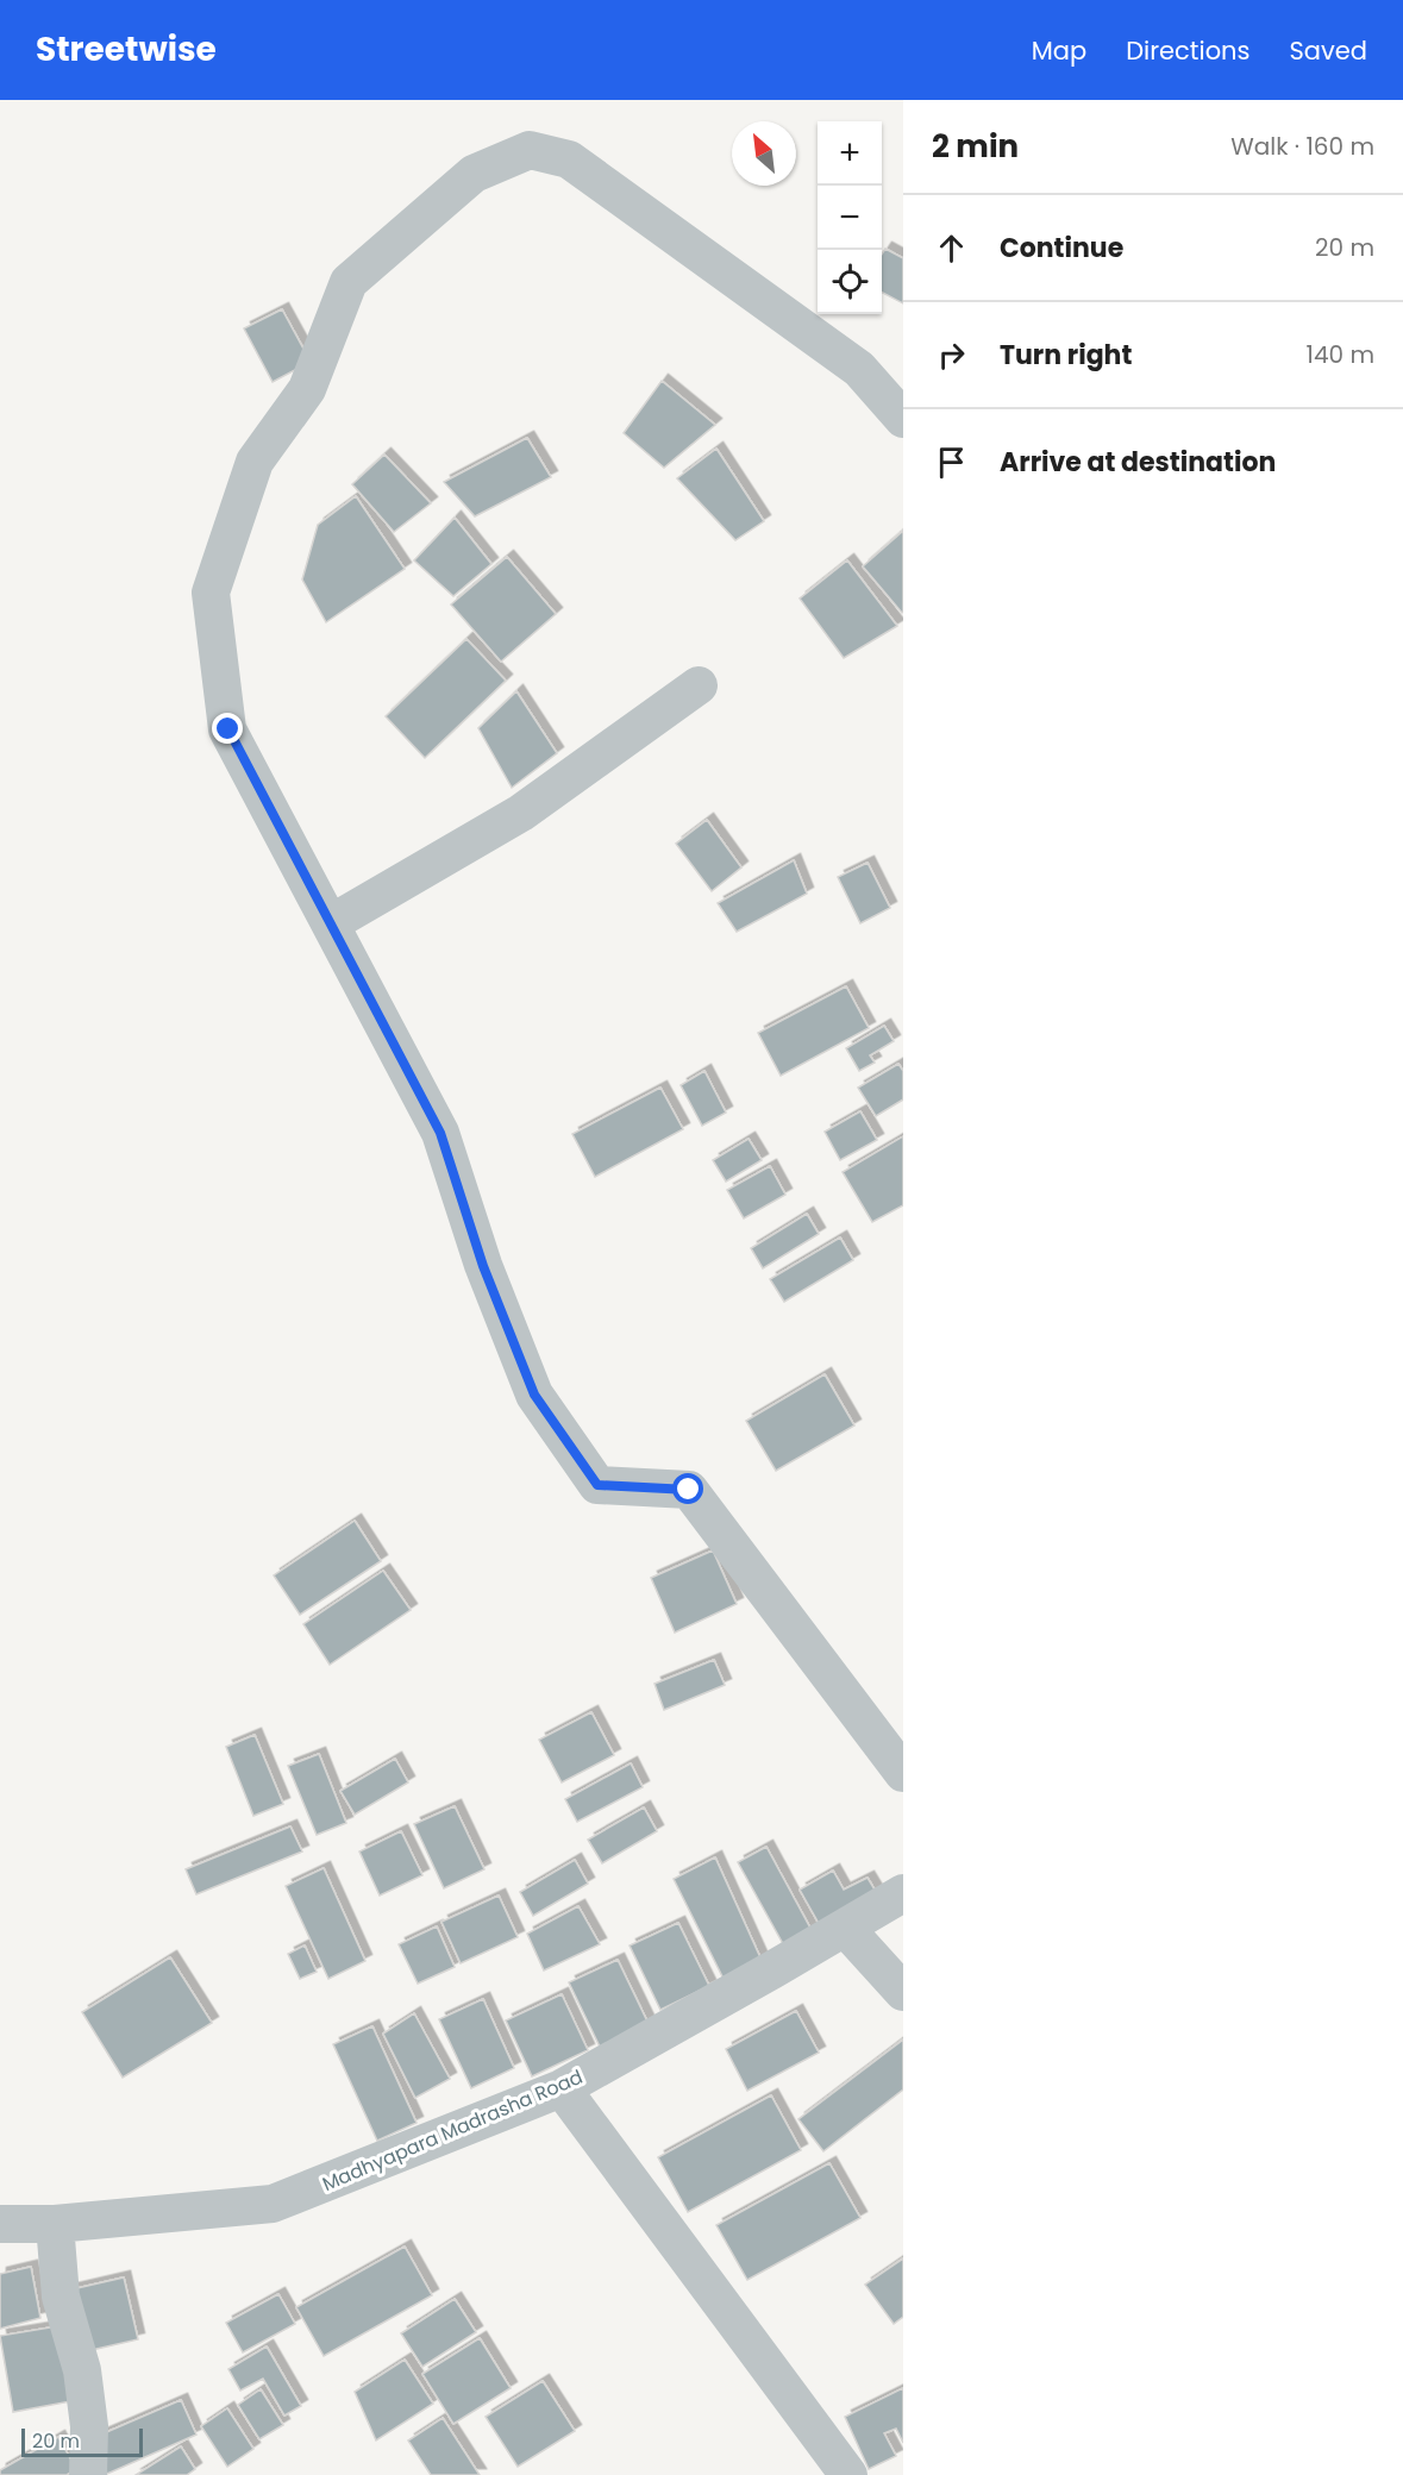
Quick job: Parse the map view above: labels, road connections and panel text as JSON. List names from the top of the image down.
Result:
{
  "streets": {
    "street": ["Madhyapara Madrasha Road"]
  },
  "scale_bar": "20 m",
  "north": "top left",
  "page": {
    "header": "Streetwise",
    "nav": ["Map", "Directions", "Saved"],
    "heading": ["2 min", "Walk · 160 m"],
    "map_buttons": ["+", "−"],
    "list": [
      ["Continue", "20 m"],
      ["Turn right", "140 m"],
      "Arrive at destination"
    ],
    "scale": "20 m"
  }
}
